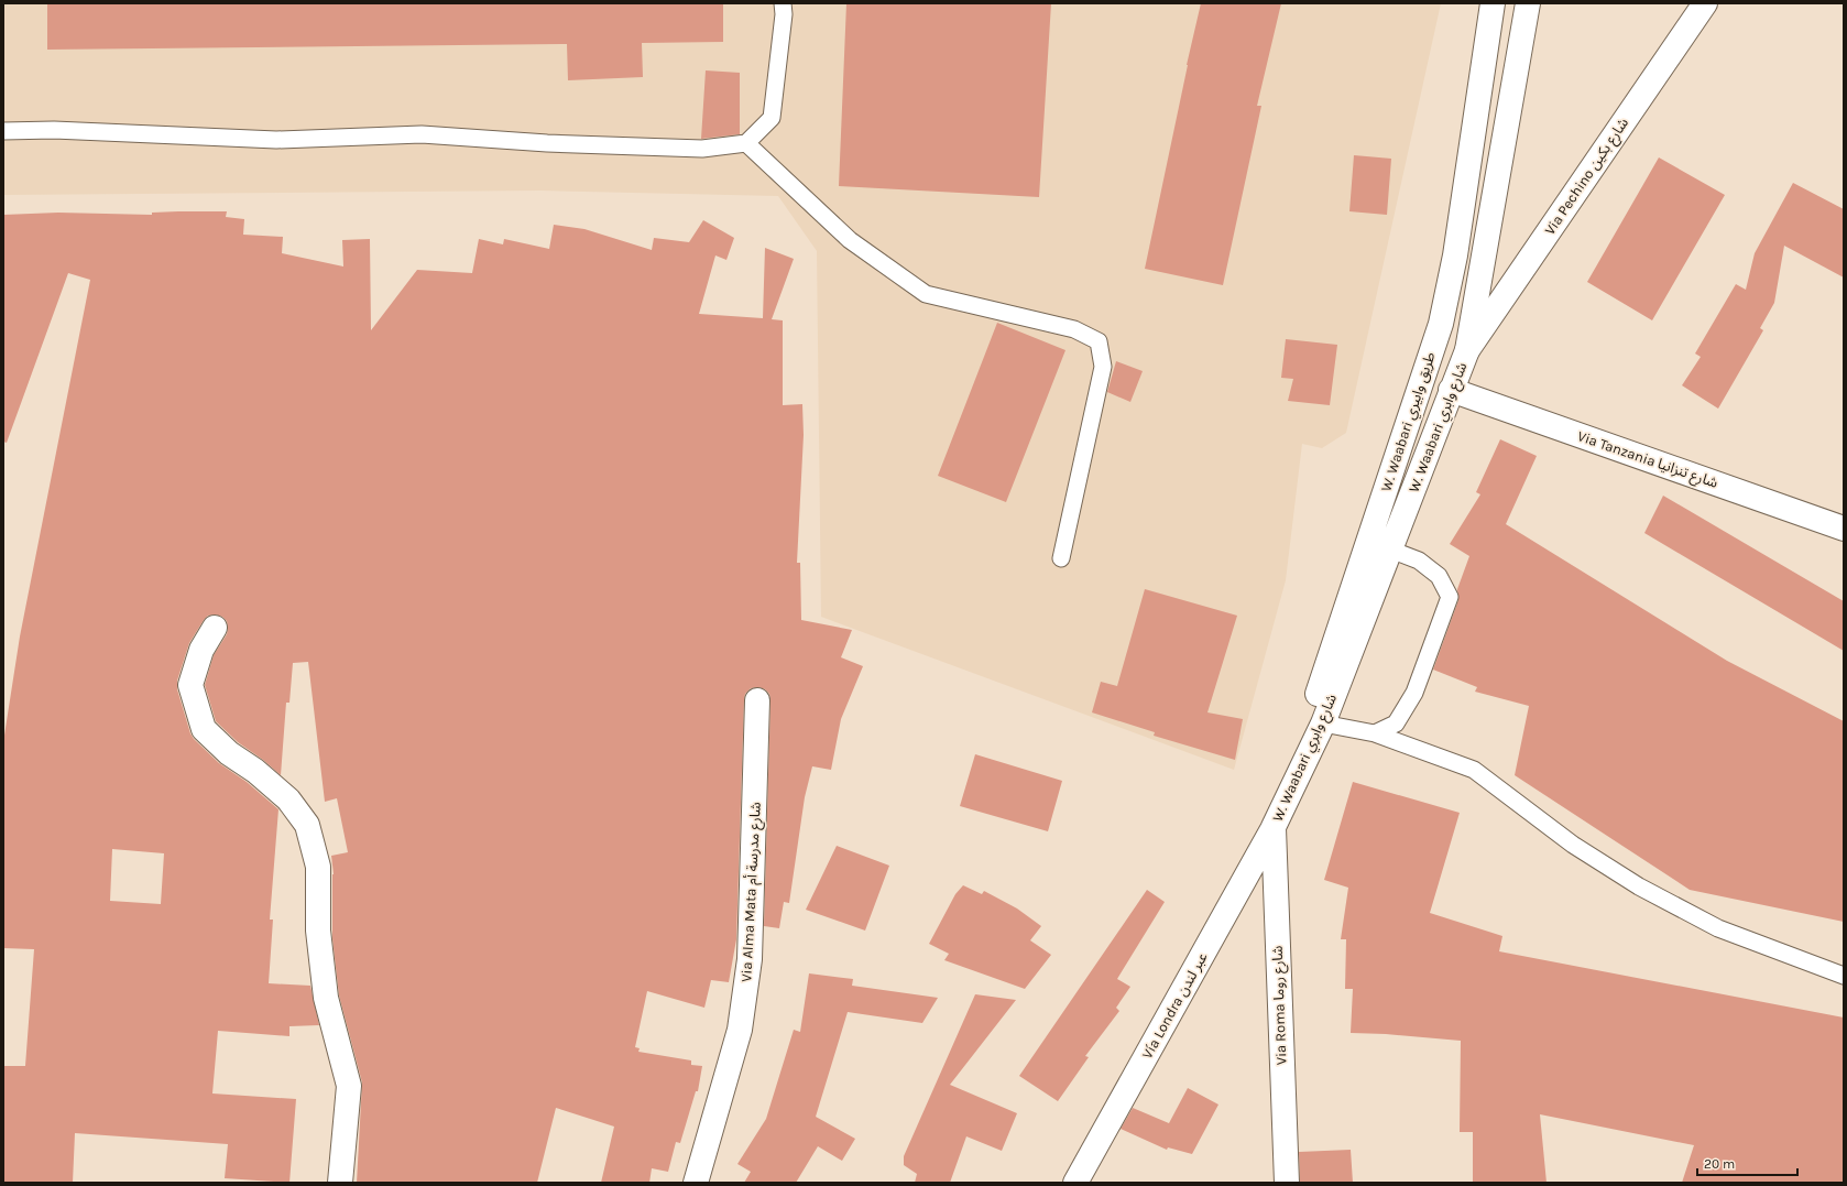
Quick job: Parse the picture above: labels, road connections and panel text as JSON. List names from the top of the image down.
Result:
{
  "streets": {
    "street": [
      "Via Pechino شارع بكين",
      "W. Waabari طريق وابيري",
      "W. Waabari شارع وابري",
      "Via Tanzania شارع تنزانيا",
      "Via Alma Mata شارع مدرسة أم",
      "Vía Londra عبر لندن",
      "Via Roma شارع روما"
    ]
  },
  "crossings": [
    ["Via Pechino شارع بكين", "W. Waabari شارع وابري"],
    ["W. Waabari طريق وابيري", "W. Waabari شارع وابري"],
    ["W. Waabari طريق وابيري", "Vía Londra عبر لندن"],
    ["W. Waabari طريق وابيري", "Via Roma شارع روما"],
    ["W. Waabari شارع وابري", "Via Tanzania شارع تنزانيا"],
    ["W. Waabari شارع وابري", "Vía Londra عبر لندن"],
    ["W. Waabari شارع وابري", "Via Roma شارع روما"],
    ["Vía Londra عبر لندن", "Via Roma شارع روما"]
  ],
  "scale_bar": "20 m"
}
